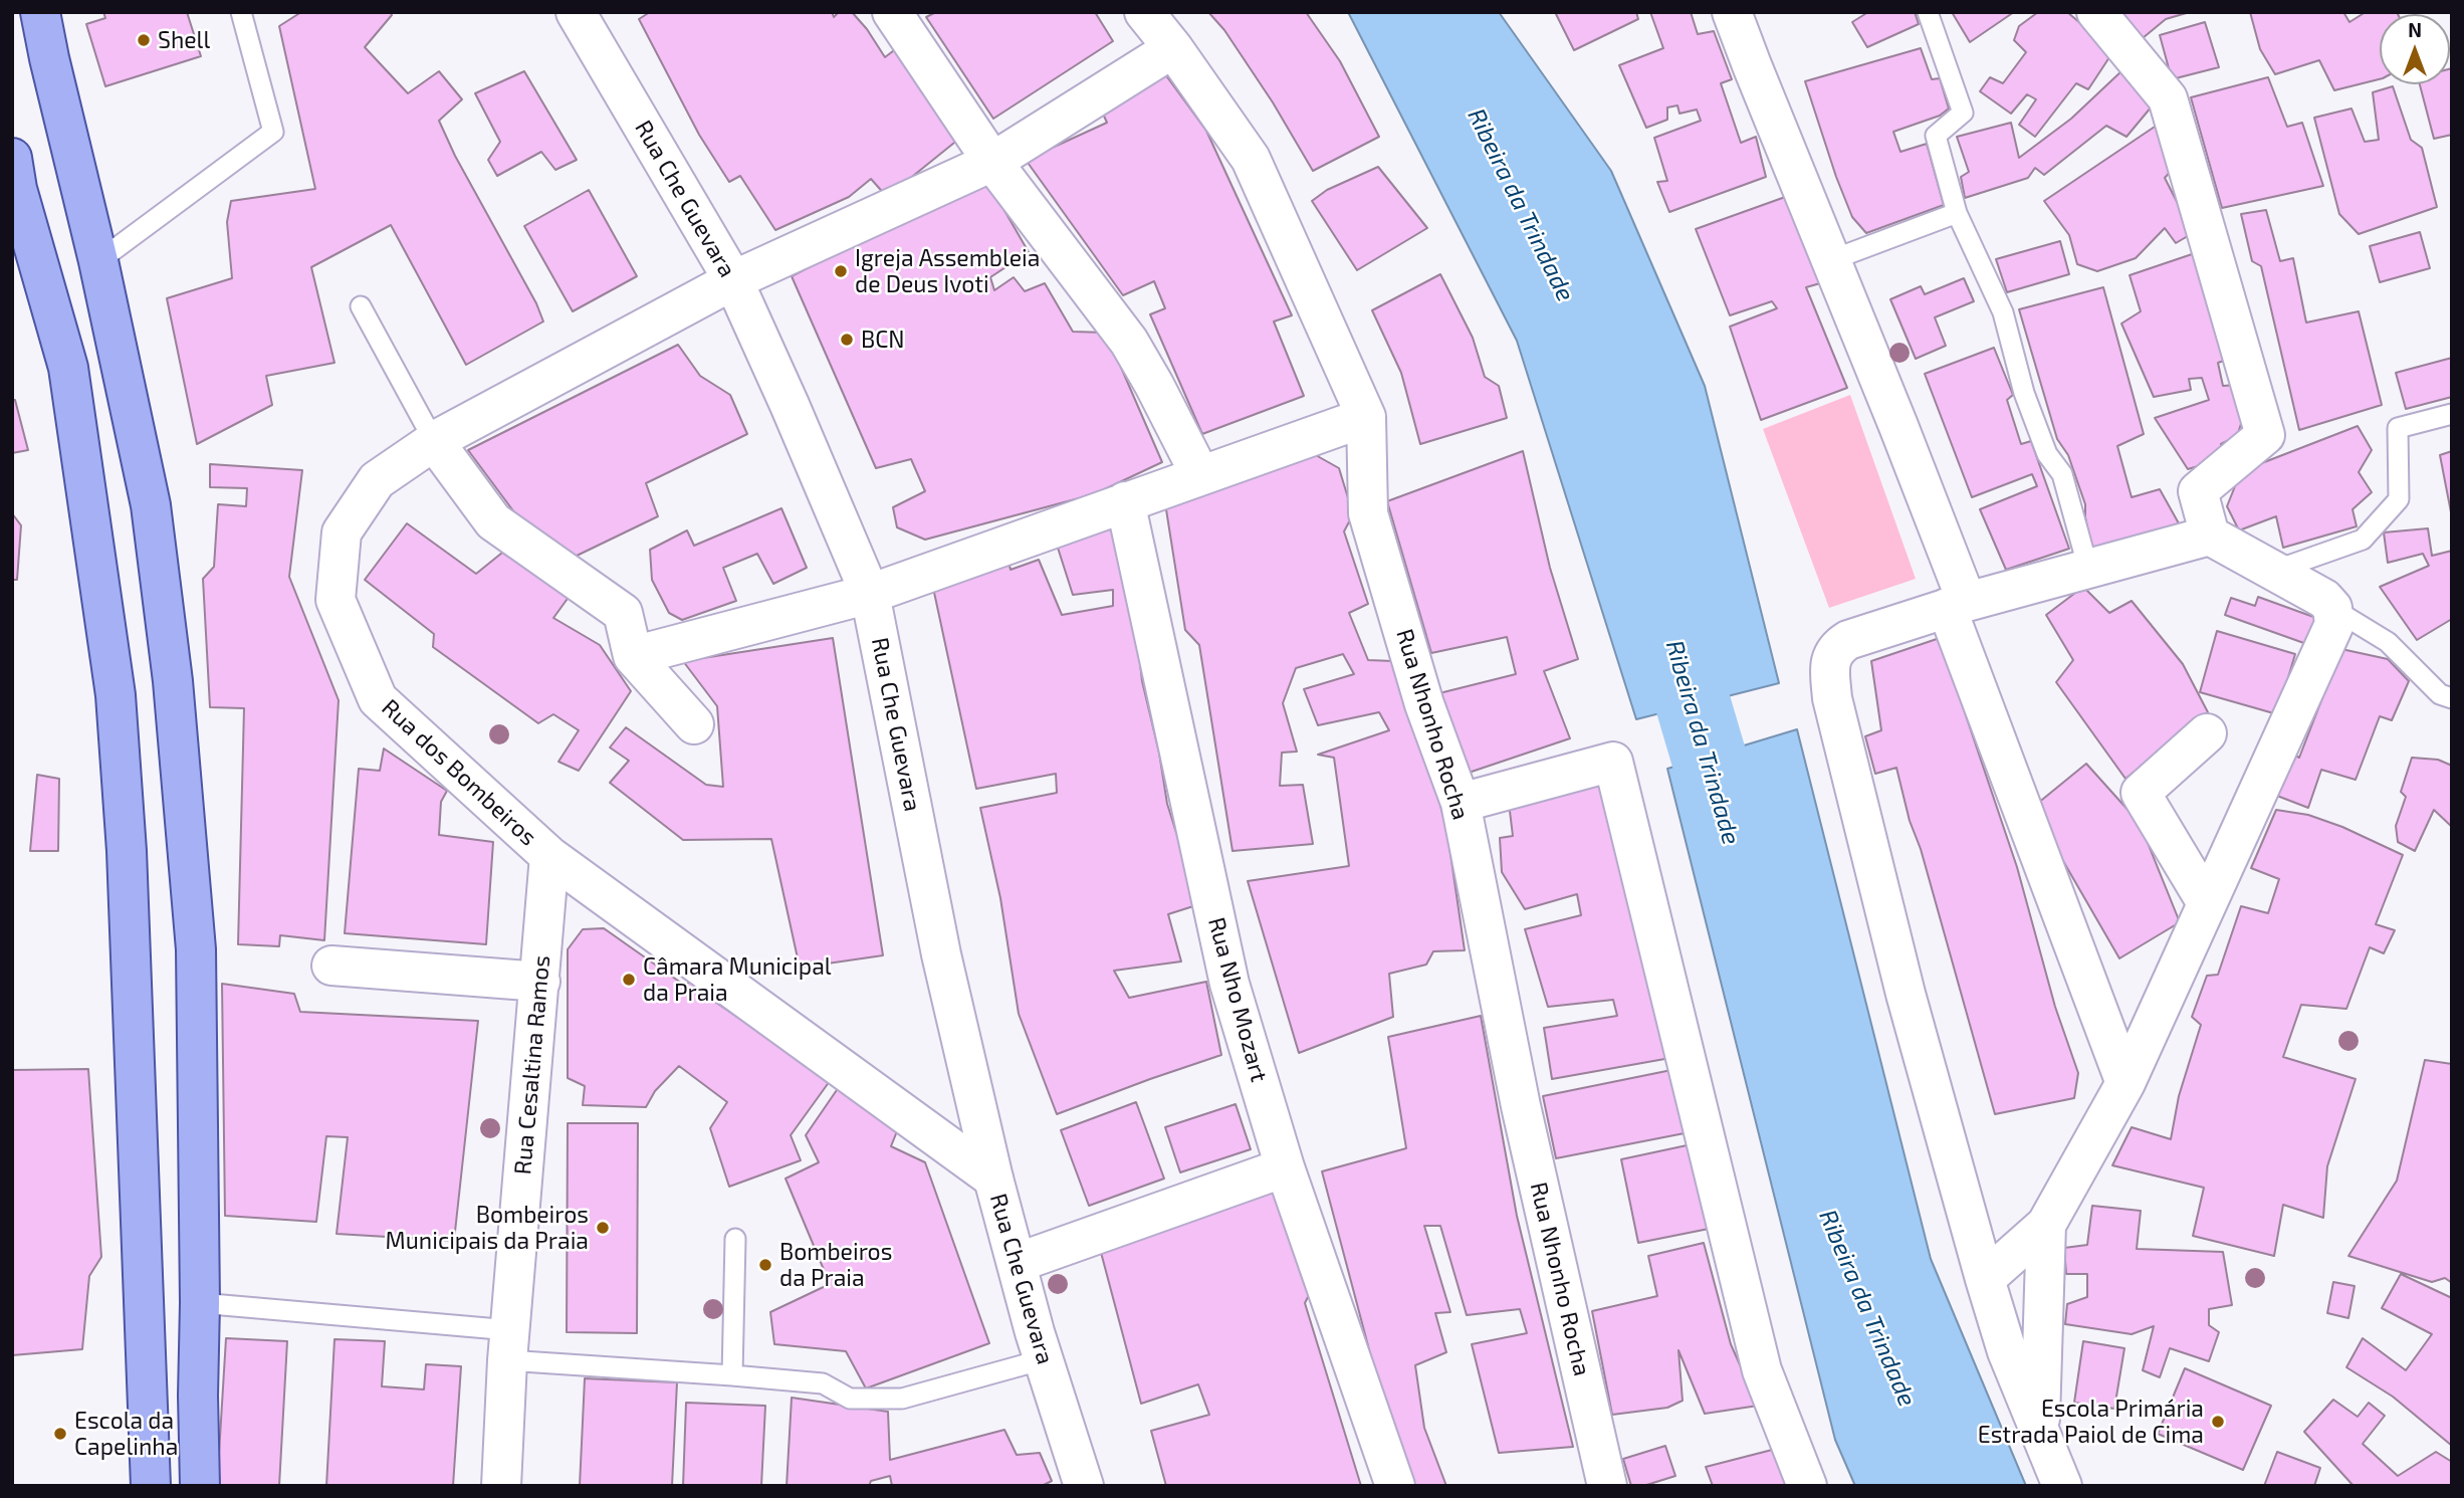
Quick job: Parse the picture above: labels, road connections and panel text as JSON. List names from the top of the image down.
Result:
{
  "streets": {
    "street": [
      "Rua Che Guevara",
      "Rua Nhonho Rocha",
      "Rua dos Bombeiros",
      "Rua Nho Mozart",
      "Rua Cesaltina Ramos"
    ]
  },
  "crossings": [
    ["Rua Che Guevara", "Rua dos Bombeiros"],
    ["Rua Nhonho Rocha", "Rua dos Bombeiros"],
    ["Rua dos Bombeiros", "Rua Cesaltina Ramos"]
  ],
  "water": ["Ribeira da Trindade"],
  "places": [
    "Shell",
    "Igreja Assembleia de Deus Ivoti",
    "BCN",
    "Câmara Municipal da Praia",
    "Bombeiros Municipais da Praia",
    "Bombeiros da Praia",
    "Escola Primária Estrada Paiol de Cima",
    "Escola da Capelinha"
  ],
  "north": "top"
}
